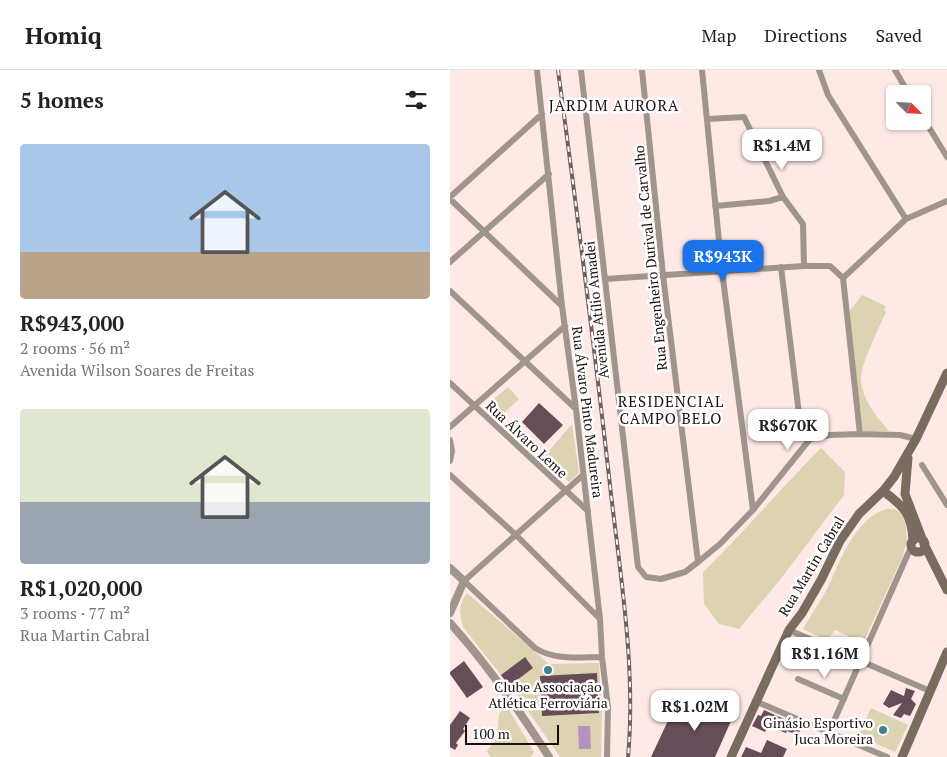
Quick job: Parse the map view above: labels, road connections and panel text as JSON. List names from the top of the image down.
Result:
{
  "streets": {
    "main road": ["Rua Martin Cabral"],
    "street": [
      "Rua Engenheiro Durival de Carvalho",
      "Avenida Atílio Amadei",
      "Rua Álvaro Pinto Madureira",
      "Rua Álvaro Leme"
    ]
  },
  "crossings": [
    ["Rua Engenheiro Durival de Carvalho", "Avenida Atílio Amadei"],
    ["Rua Álvaro Pinto Madureira", "Rua Álvaro Leme"]
  ],
  "districts": ["JARDIM AURORA", "RESIDENCIAL CAMPO BELO"],
  "places": ["Clube Associação Atlética Ferroviária", "Ginásio Esportivo Juca Moreira"],
  "scale_bar": "100 m",
  "north": "bottom right",
  "page": {
    "header": "Homiq",
    "nav": ["Map", "Directions", "Saved"],
    "heading": "5 homes",
    "price": [
      "R$1.4M",
      "R$943K",
      "R$670K",
      "R$1.16M",
      "R$1.02M"
    ],
    "list": [
      {
        "name": "R$943,000",
        "note": "2 rooms · 56 m² · Avenida Wilson Soares de Freitas"
      },
      {
        "name": "R$1,020,000",
        "note": "3 rooms · 77 m² · Rua Martin Cabral"
      }
    ],
    "scale": "100 m"
  }
}
